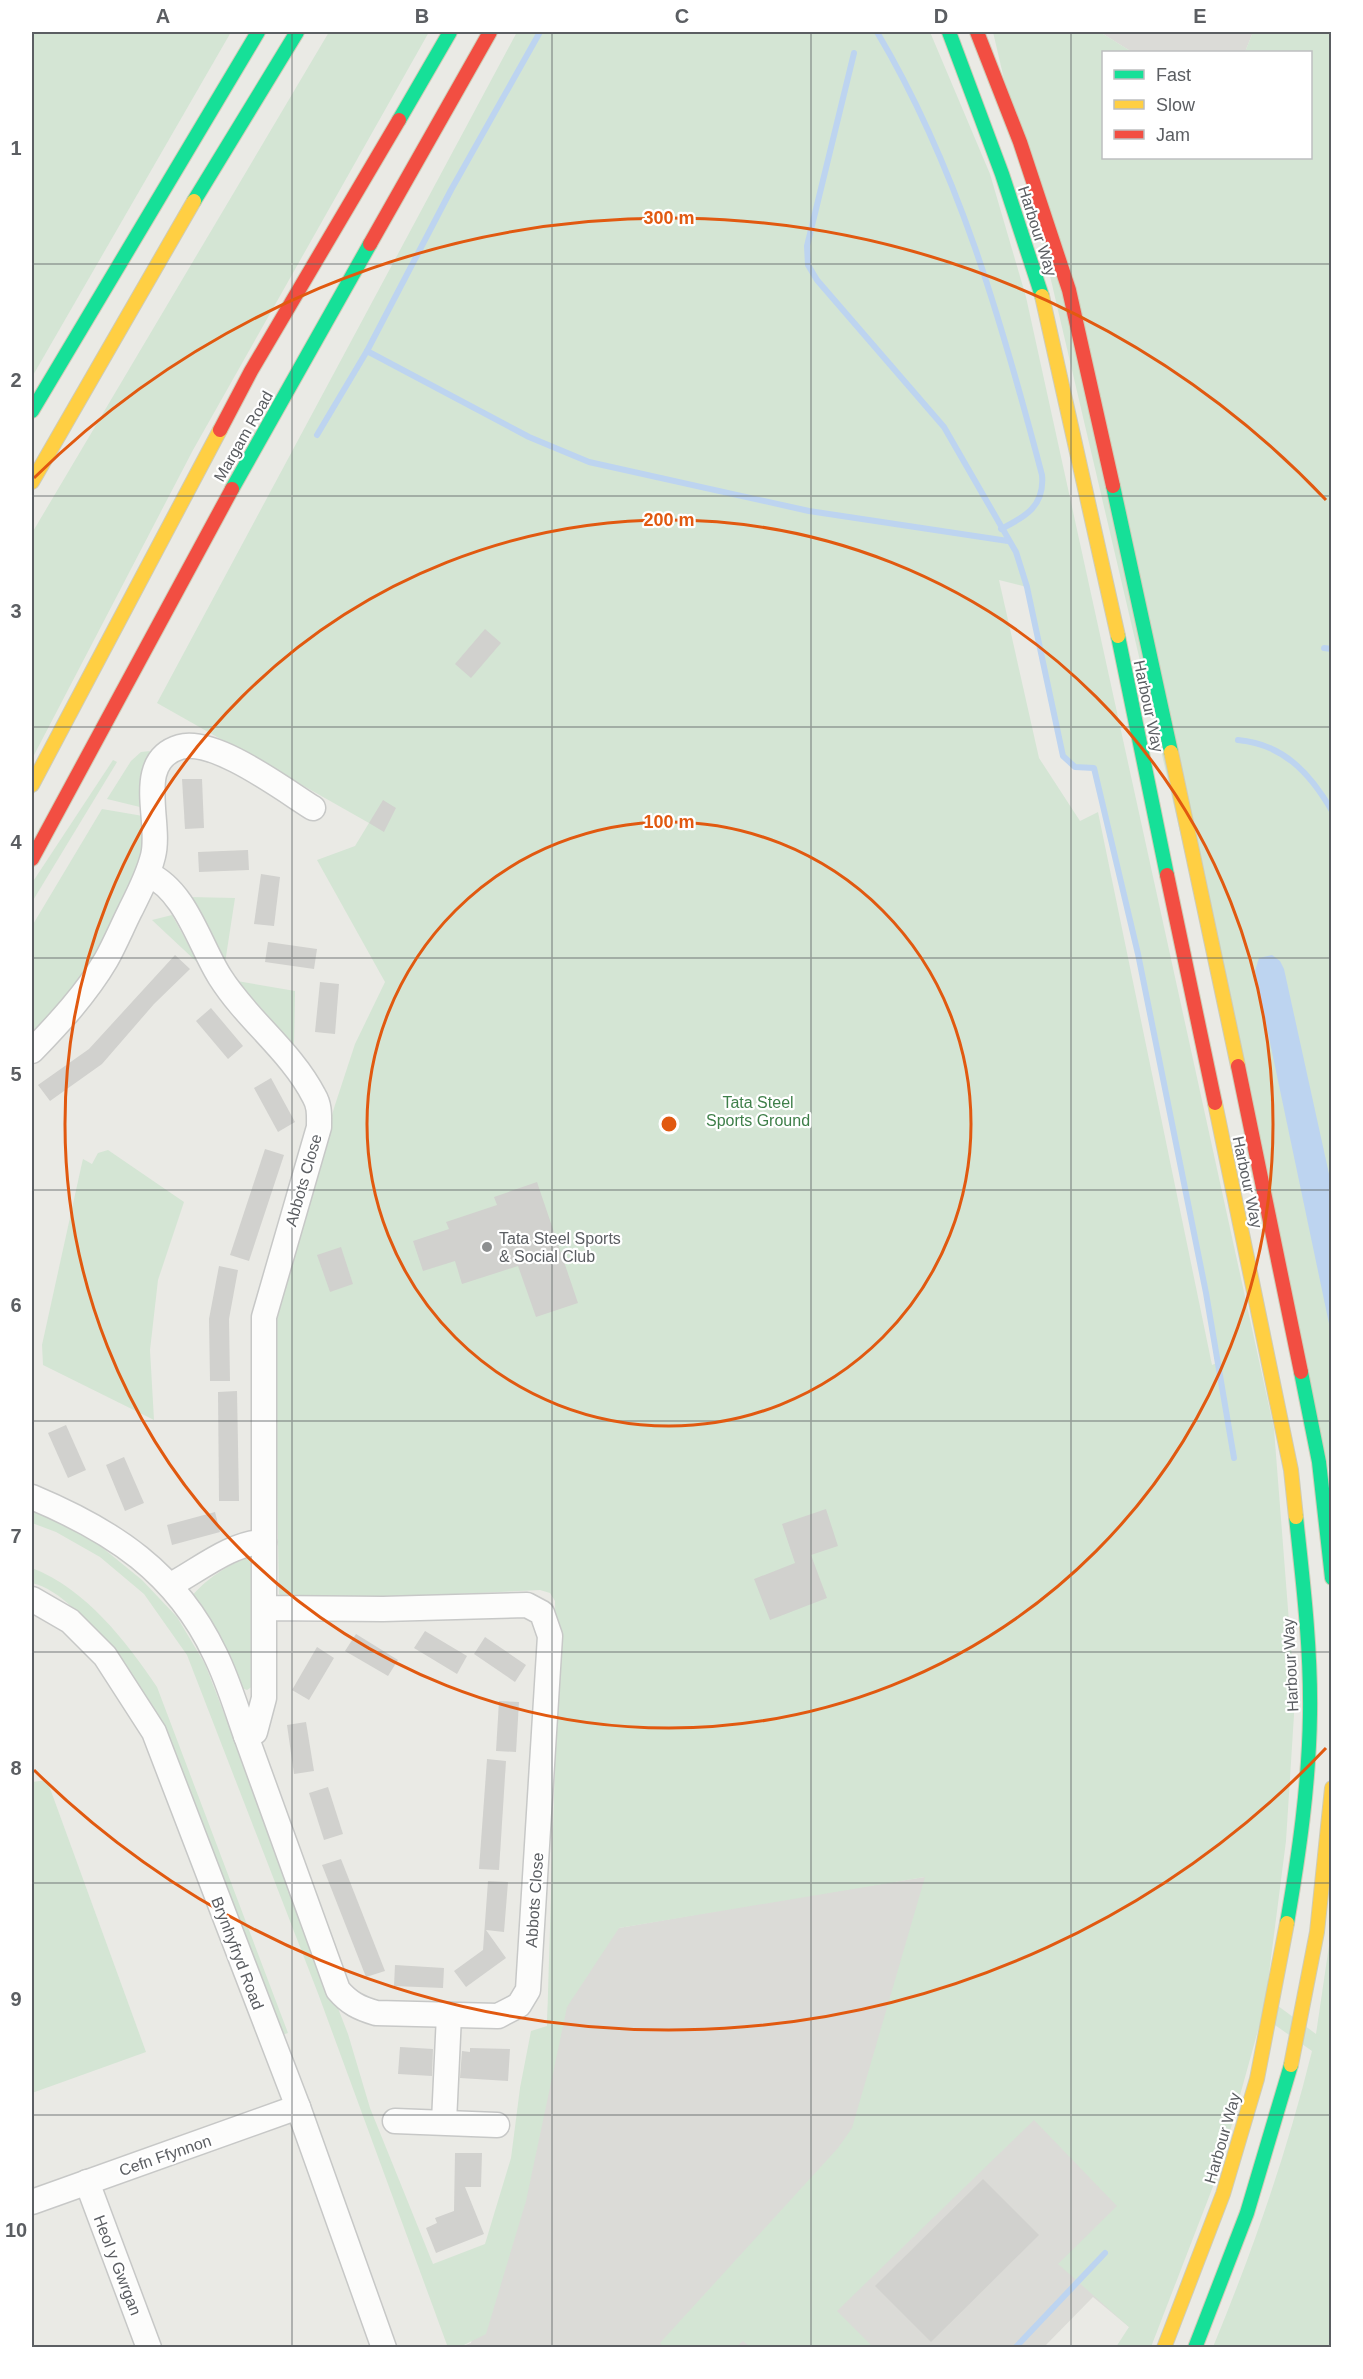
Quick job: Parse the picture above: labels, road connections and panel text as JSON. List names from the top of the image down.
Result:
{
  "streets": {
    "main road": ["Harbour Way", "Margam Road"],
    "street": [
      "Abbots Close",
      "Brynhyfryd Road",
      "Cefn Ffynnon",
      "Heol y Gwrgan"
    ]
  },
  "crossings": [
    ["Brynhyfryd Road", "Cefn Ffynnon"],
    ["Cefn Ffynnon", "Heol y Gwrgan"]
  ],
  "parks": ["Tata Steel Sports Ground"],
  "places": ["Tata Steel Sports & Social Club"],
  "legend": ["Fast", "Slow", "Jam"],
  "grid": {
    "columns": [
      "A",
      "B",
      "C",
      "D",
      "E"
    ],
    "rows": [
      "1",
      "2",
      "3",
      "4",
      "5",
      "6",
      "7",
      "8",
      "9",
      "10"
    ]
  },
  "rings": ["300 m", "200 m", "100 m"]
}
